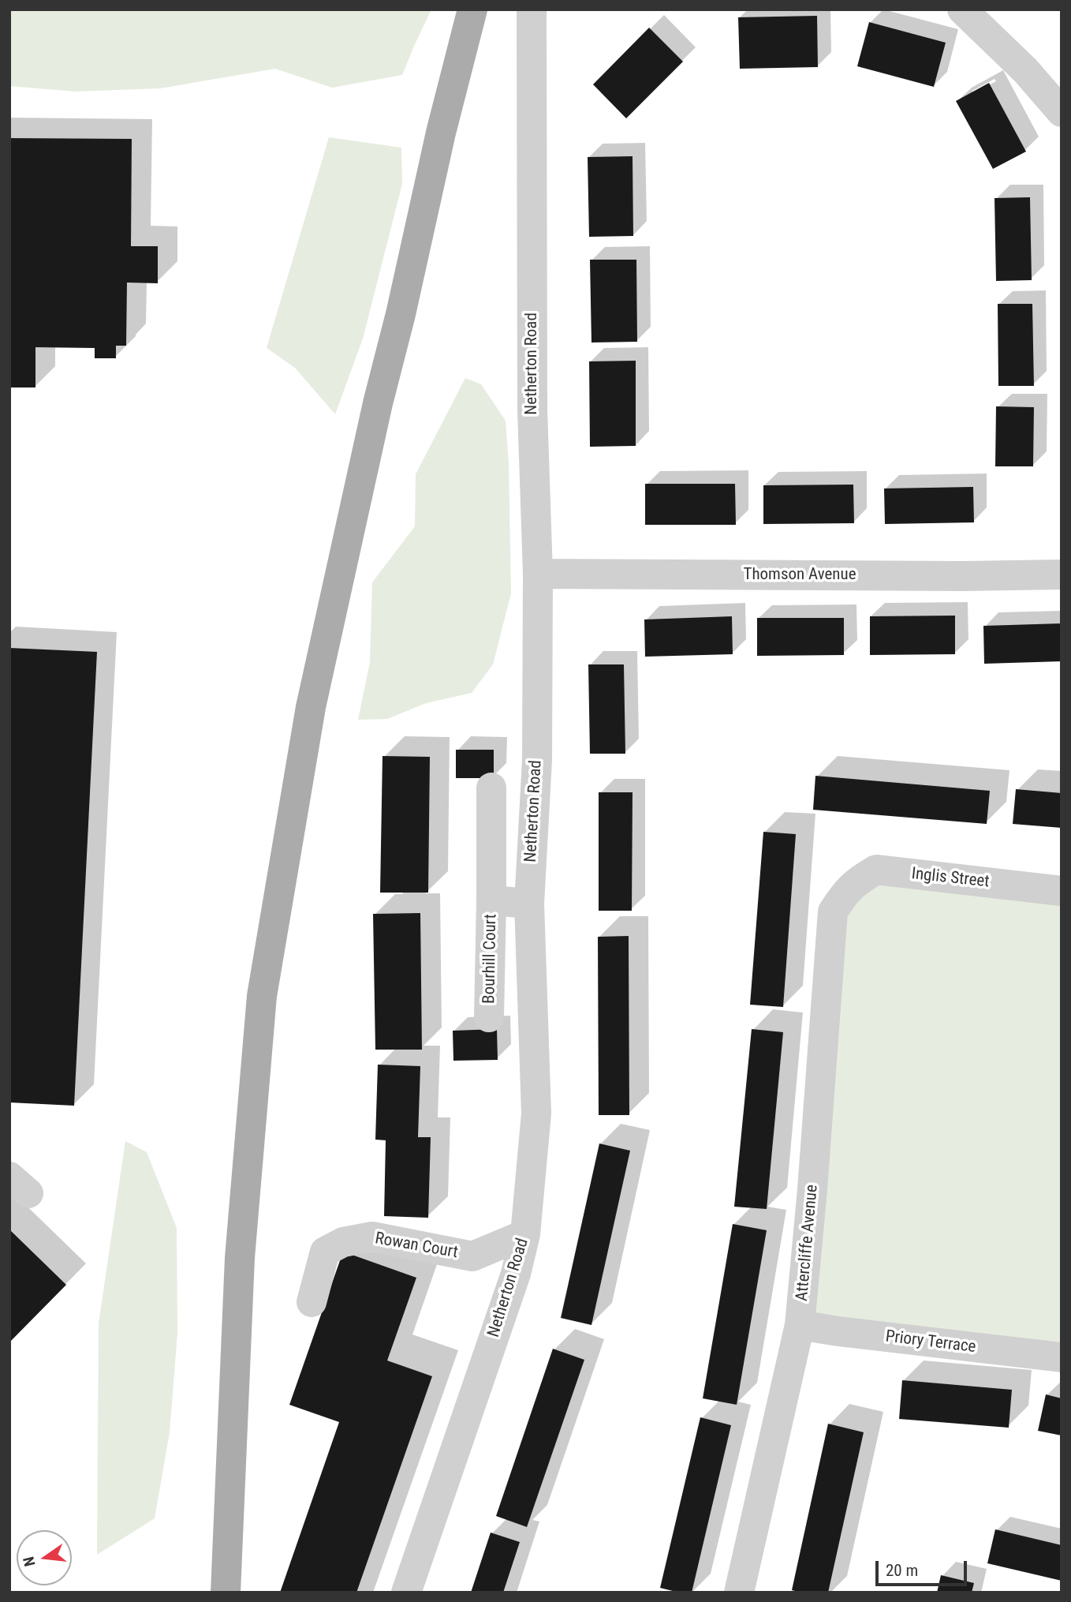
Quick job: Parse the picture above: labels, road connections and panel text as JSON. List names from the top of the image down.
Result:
{
  "streets": {
    "street": [
      "Netherton Road",
      "Thomson Avenue",
      "Inglis Street",
      "Bourhill Court",
      "Attercliffe Avenue",
      "Rowan Court",
      "Priory Terrace"
    ]
  },
  "crossings": [
    ["Netherton Road", "Thomson Avenue"],
    ["Netherton Road", "Bourhill Court"],
    ["Netherton Road", "Rowan Court"],
    ["Inglis Street", "Attercliffe Avenue"],
    ["Attercliffe Avenue", "Priory Terrace"]
  ],
  "scale_bar": "20 m",
  "north": "left"
}
